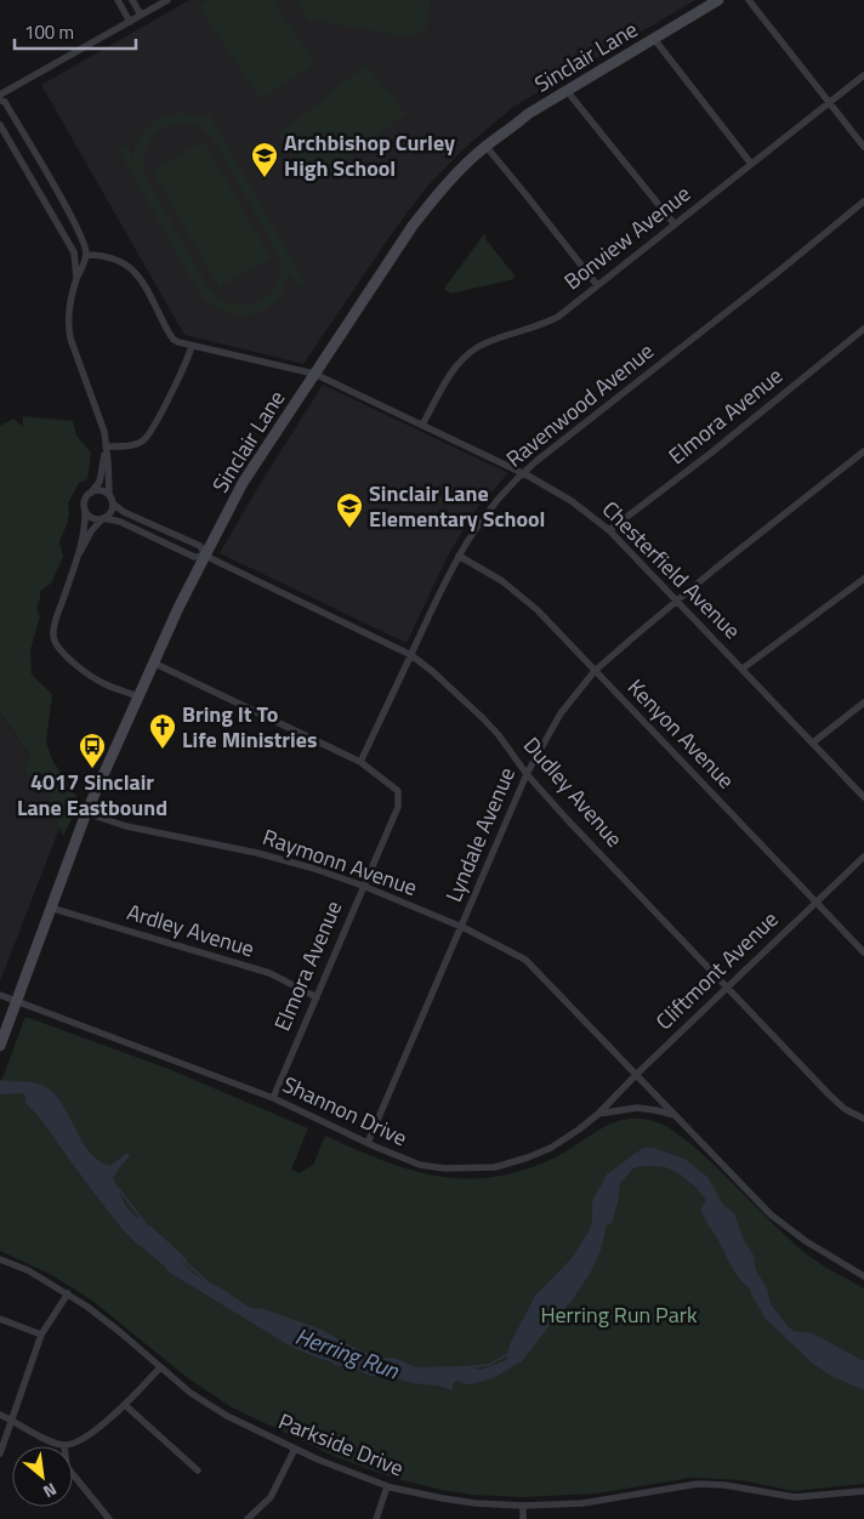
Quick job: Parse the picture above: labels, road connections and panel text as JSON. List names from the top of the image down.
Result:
{
  "streets": {
    "main road": ["Sinclair Lane"],
    "street": [
      "Bonview Avenue",
      "Ravenwood Avenue",
      "Elmora Avenue",
      "Chesterfield Avenue",
      "Kenyon Avenue",
      "Dudley Avenue",
      "Lyndale Avenue",
      "Raymonn Avenue",
      "Ardley Avenue",
      "Cliftmont Avenue",
      "Shannon Drive",
      "Parkside Drive"
    ]
  },
  "crossings": [
    ["Sinclair Lane", "Chesterfield Avenue"],
    ["Sinclair Lane", "Dudley Avenue"],
    ["Sinclair Lane", "Raymonn Avenue"],
    ["Sinclair Lane", "Ardley Avenue"],
    ["Sinclair Lane", "Shannon Drive"],
    ["Bonview Avenue", "Chesterfield Avenue"],
    ["Ravenwood Avenue", "Elmora Avenue"],
    ["Ravenwood Avenue", "Chesterfield Avenue"],
    ["Ravenwood Avenue", "Kenyon Avenue"],
    ["Ravenwood Avenue", "Dudley Avenue"],
    ["Elmora Avenue", "Chesterfield Avenue"],
    ["Elmora Avenue", "Raymonn Avenue"],
    ["Elmora Avenue", "Ardley Avenue"],
    ["Elmora Avenue", "Shannon Drive"],
    ["Chesterfield Avenue", "Lyndale Avenue"],
    ["Kenyon Avenue", "Lyndale Avenue"],
    ["Kenyon Avenue", "Cliftmont Avenue"],
    ["Dudley Avenue", "Lyndale Avenue"],
    ["Dudley Avenue", "Cliftmont Avenue"],
    ["Lyndale Avenue", "Raymonn Avenue"],
    ["Lyndale Avenue", "Shannon Drive"],
    ["Raymonn Avenue", "Cliftmont Avenue"],
    ["Cliftmont Avenue", "Shannon Drive"]
  ],
  "water": ["Herring Run"],
  "parks": ["Herring Run Park"],
  "places": {
    "school or university": ["Archbishop Curley High School", "Sinclair Lane Elementary School"],
    "church": ["Bring It To Life Ministries"],
    "bus stop": ["4017 Sinclair Lane Eastbound"]
  },
  "scale_bar": "100 m",
  "north": "bottom right"
}
